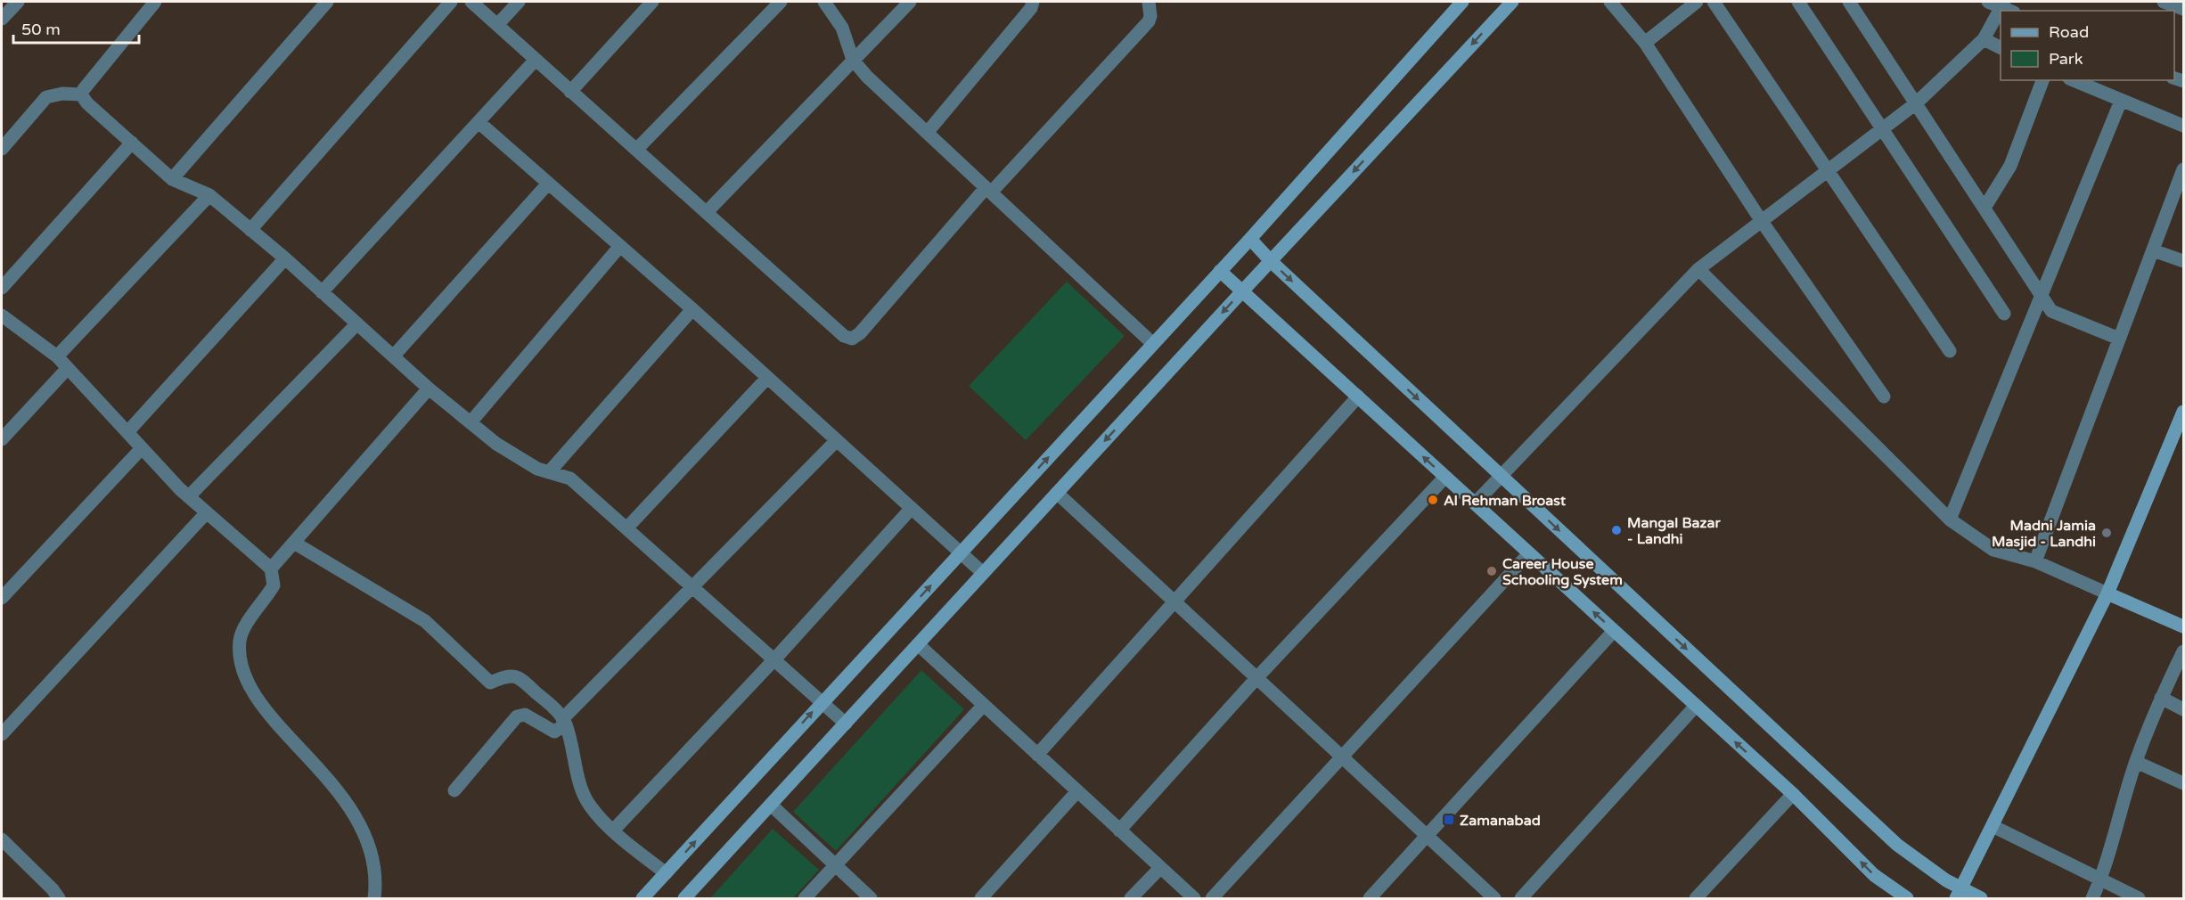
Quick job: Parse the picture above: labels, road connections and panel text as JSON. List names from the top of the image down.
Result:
{
  "places": {
    "other": [
      "Al Rehman Broast",
      "Mangal Bazar - Landhi",
      "Madni Jamia Masjid - Landhi",
      "Career House Schooling System"
    ],
    "transit": ["Zamanabad"]
  },
  "legend": ["Road", "Park"],
  "scale_bar": "50 m"
}
